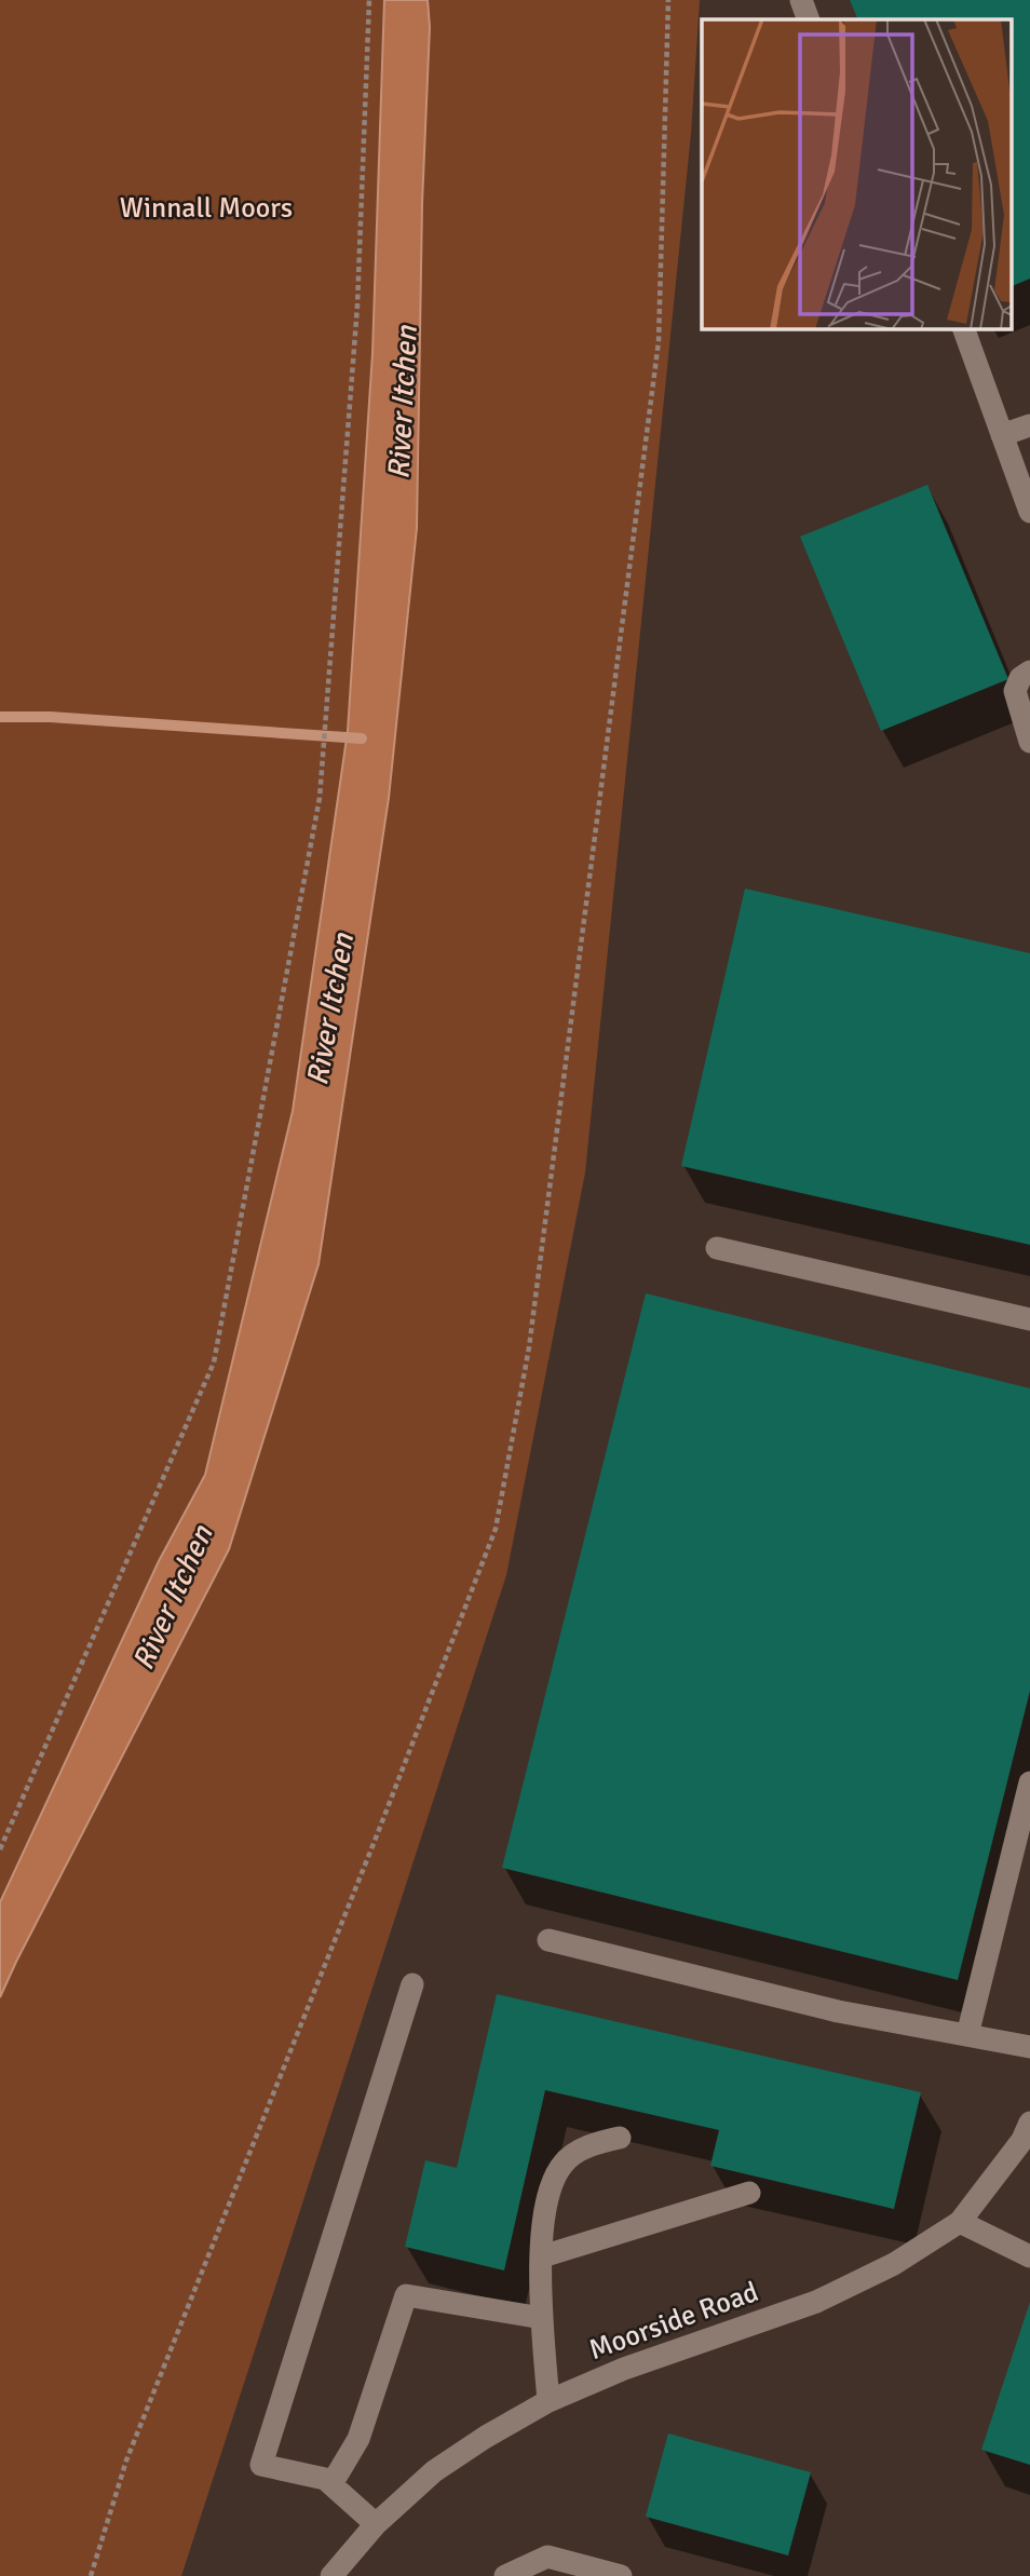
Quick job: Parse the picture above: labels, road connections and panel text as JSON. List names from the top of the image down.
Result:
{
  "streets": {
    "street": ["Moorside Road"]
  },
  "water": ["River Itchen"],
  "parks": ["Winnall Moors"]
}
